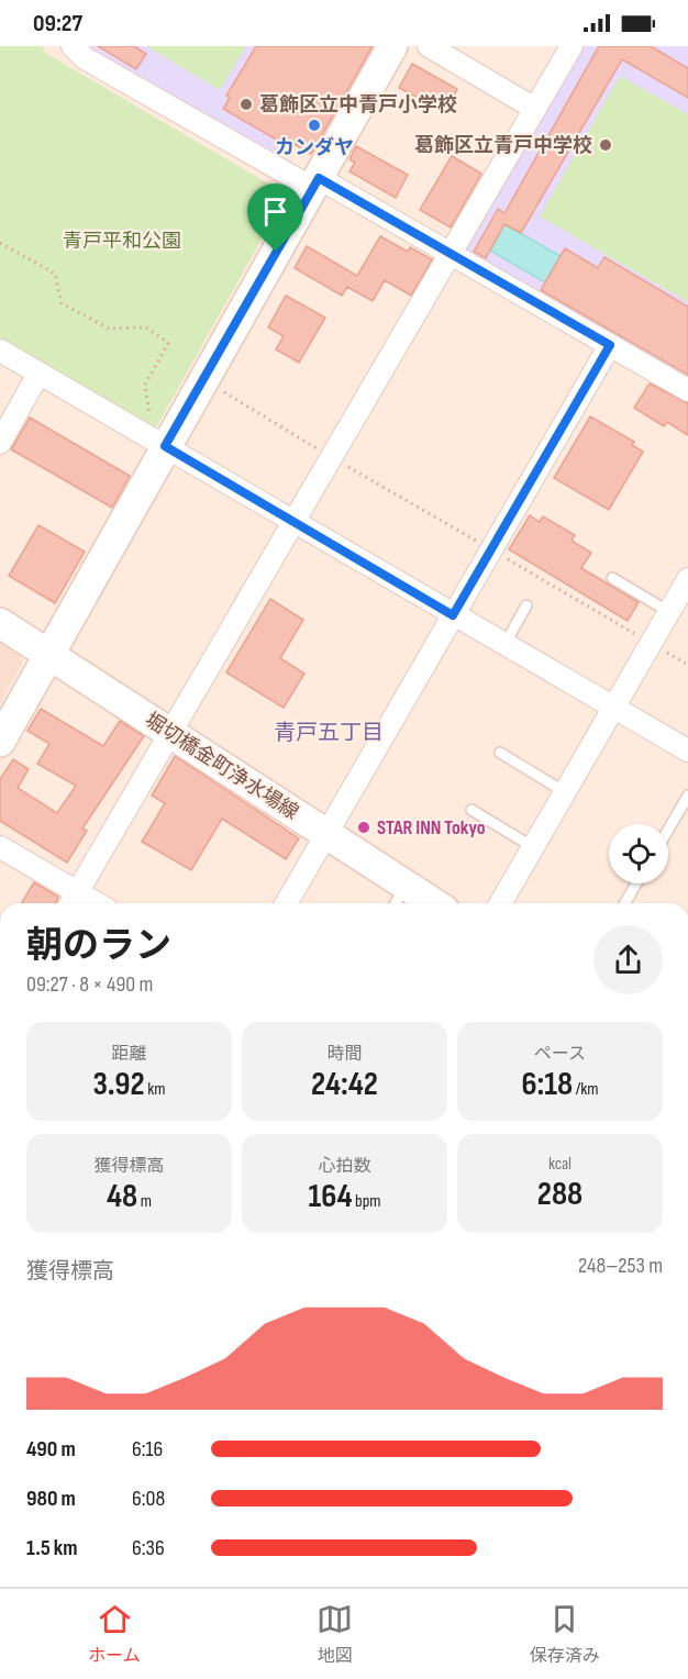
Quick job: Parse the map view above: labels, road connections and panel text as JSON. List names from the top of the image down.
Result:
{
  "streets": {
    "street": ["堀切橋金町浄水場線"]
  },
  "districts": ["青戸五丁目"],
  "parks": ["青戸平和公園"],
  "places": [
    "葛飾区立中青戸小学校",
    "カンダヤ",
    "葛飾区立青戸中学校",
    "STAR INN Tokyo"
  ],
  "page": {
    "status": "09:27",
    "heading": ["朝のラン", "09:27 · 8 × 490 m"],
    "stats": [
      ["距離", "3.92 km"],
      ["時間", "24:42"],
      ["ペース", "6:18 /km"],
      ["獲得標高", "48 m"],
      ["心拍数", "164 bpm"],
      ["kcal", "288"]
    ],
    "chart": ["獲得標高", "248–253 m"],
    "list": [
      {
        "name": "490 m",
        "note": "6:16"
      },
      {
        "name": "980 m",
        "note": "6:08"
      },
      {
        "name": "1.5 km",
        "note": "6:36"
      }
    ],
    "tabs": ["ホーム", "地図", "保存済み"]
  }
}
